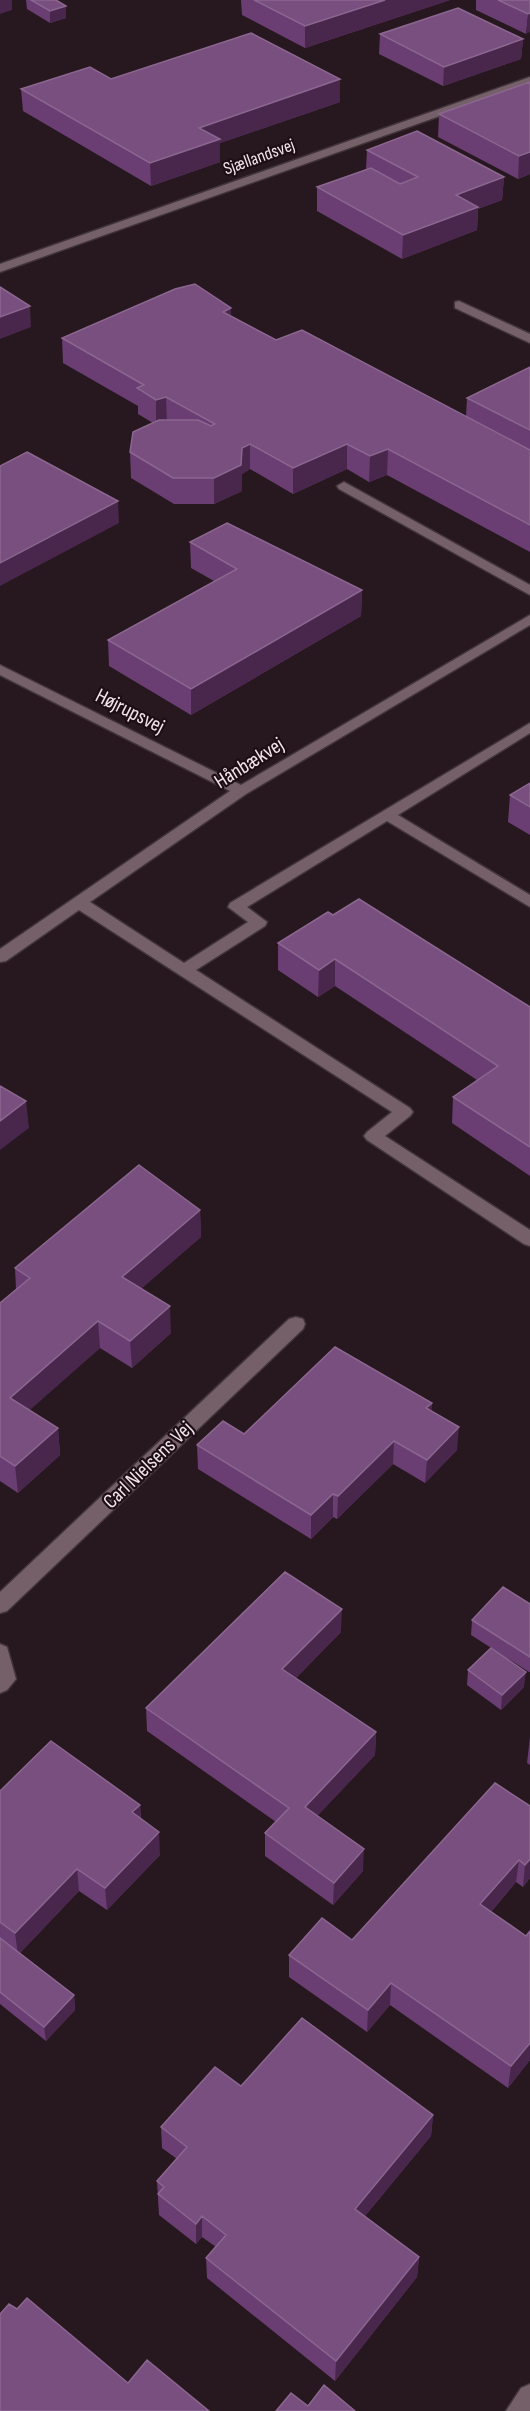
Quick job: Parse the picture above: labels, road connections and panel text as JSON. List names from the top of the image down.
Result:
{
  "streets": {
    "street": [
      "Sjællandsvej",
      "Højrupsvej",
      "Hånbækvej",
      "Carl Nielsens Vej"
    ]
  },
  "crossings": [
    ["Højrupsvej", "Hånbækvej"]
  ]
}
